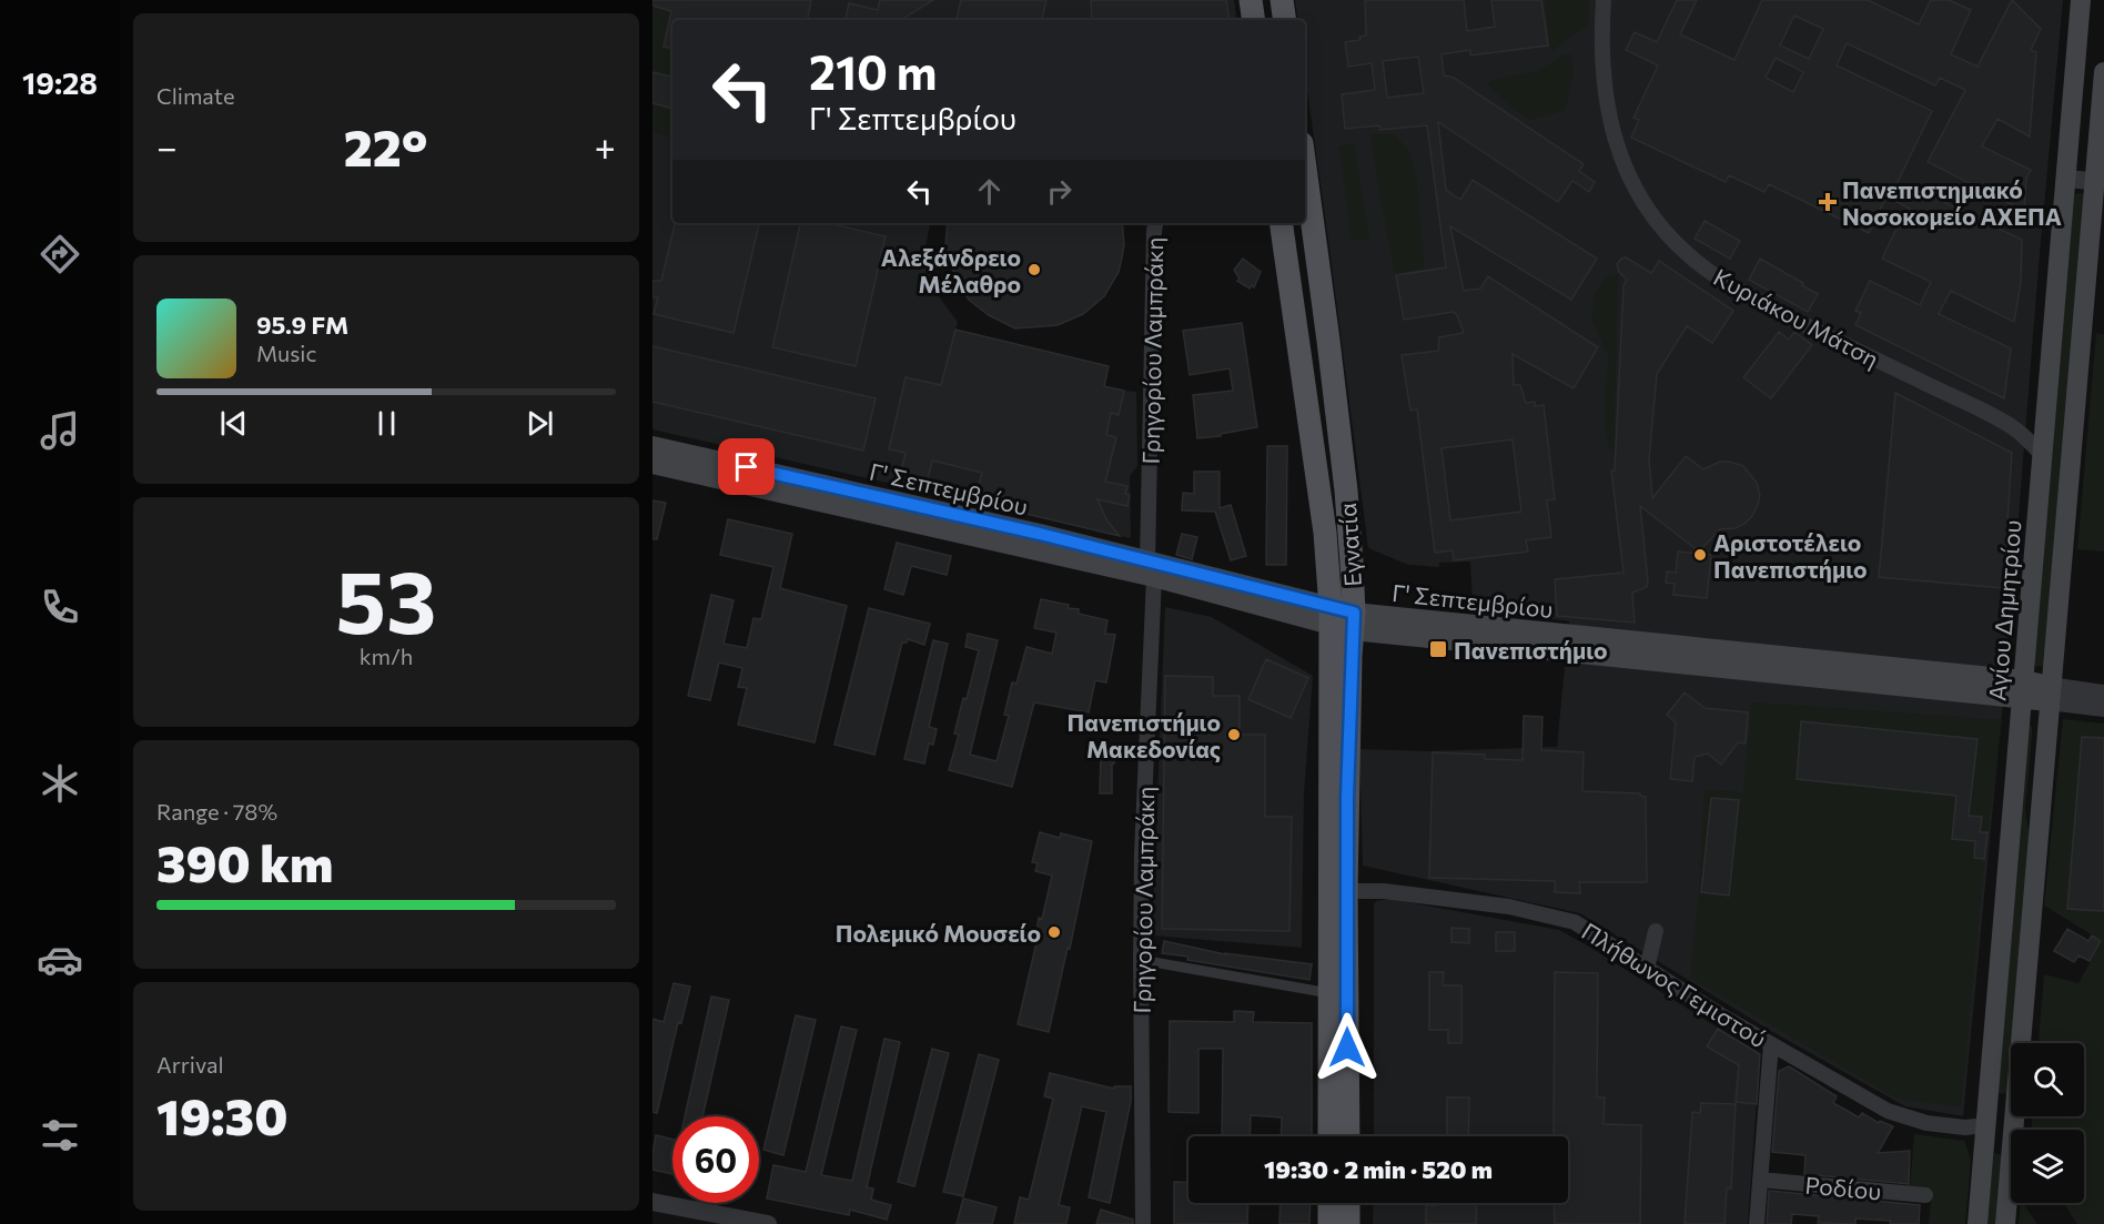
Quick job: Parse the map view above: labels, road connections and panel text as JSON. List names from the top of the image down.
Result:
{
  "streets": {
    "main road": ["Γ' Σεπτεμβρίου", "Εγνατία", "Αγίου Δημητρίου"],
    "street": [
      "Κυριάκου Μάτση",
      "Γρηγορίου Λαμπράκη",
      "Πλήθωνος Γεμιστού",
      "Ροδίου"
    ]
  },
  "crossings": [
    ["Κυριάκου Μάτση", "Αγίου Δημητρίου"],
    ["Γρηγορίου Λαμπράκη", "Γ' Σεπτεμβρίου"],
    ["Γ' Σεπτεμβρίου", "Εγνατία"],
    ["Γ' Σεπτεμβρίου", "Αγίου Δημητρίου"],
    ["Εγνατία", "Πλήθωνος Γεμιστού"],
    ["Αγίου Δημητρίου", "Πλήθωνος Γεμιστού"]
  ],
  "places": {
    "health": ["Πανεπιστημιακό Νοσοκομείο ΑΧΕΠΑ"],
    "other": [
      "Αλεξάνδρειο Μέλαθρο",
      "Αριστοτέλειο Πανεπιστήμιο",
      "Πανεπιστήμιο Μακεδονίας",
      "Πολεμικό Μουσείο"
    ],
    "transit": ["Πανεπιστήμιο"]
  },
  "page": {
    "tabs": "19:28",
    "tile": [
      "Climate",
      ["53", "km/h"],
      ["Range · 78%", "390 km"],
      ["Arrival", "19:30"]
    ],
    "turn": ["210 m", "Γ' Σεπτεμβρίου"],
    "heat": ["−", "22°", "+"],
    "song": ["95.9 FM", "Music"],
    "limit": "60",
    "trip": "19:30 · 2 min · 520 m"
  }
}
